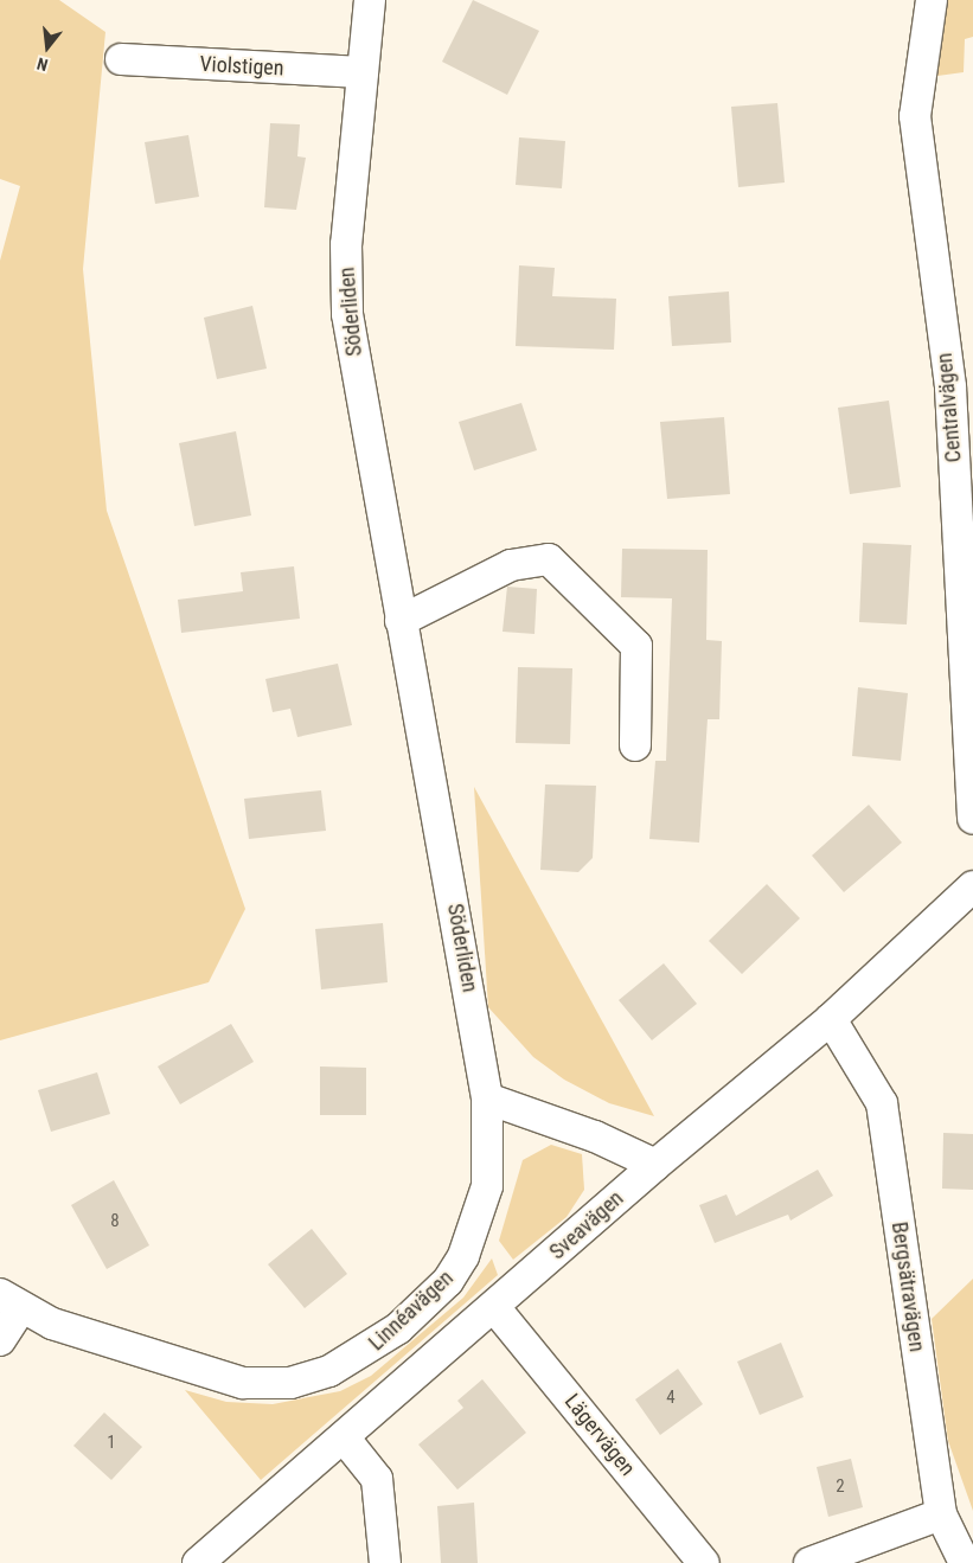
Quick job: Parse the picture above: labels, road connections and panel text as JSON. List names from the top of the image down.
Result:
{
  "streets": {
    "street": [
      "Violstigen",
      "Söderliden",
      "Centralvägen",
      "Sveavägen",
      "Bergsätravägen",
      "Linnéavägen",
      "Lägervägen"
    ]
  },
  "crossings": [
    ["Violstigen", "Söderliden"],
    ["Söderliden", "Linnéavägen"],
    ["Sveavägen", "Bergsätravägen"],
    ["Sveavägen", "Lägervägen"]
  ],
  "house_numbers": [
    "8",
    "4",
    "1",
    "2"
  ],
  "north": "bottom"
}
